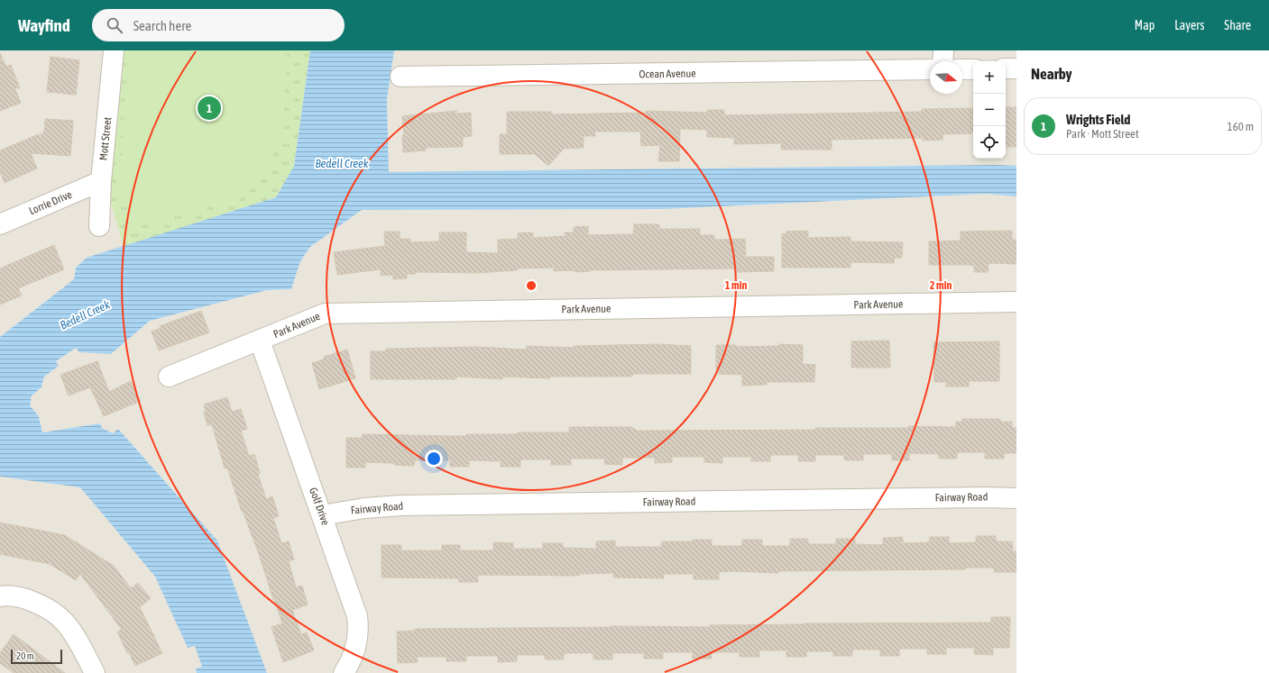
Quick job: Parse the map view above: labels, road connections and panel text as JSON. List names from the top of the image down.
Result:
{
  "streets": {
    "street": [
      "Ocean Avenue",
      "Mott Street",
      "Lorrie Drive",
      "Park Avenue",
      "Fairway Road",
      "Golf Drive"
    ]
  },
  "crossings": [
    ["Mott Street", "Lorrie Drive"],
    ["Park Avenue", "Golf Drive"],
    ["Fairway Road", "Golf Drive"]
  ],
  "water": ["Bedell Creek"],
  "scale_bar": "20 m",
  "north": "right",
  "page": {
    "header": "Wayfind",
    "search": "Search here",
    "nav": ["Map", "Layers", "Share"],
    "heading": "Nearby",
    "map_buttons": ["+", "−"],
    "pins": "1",
    "list": [
      {
        "mark": "1",
        "name": "Wrights Field",
        "note": "Park · Mott Street",
        "value": "160 m"
      }
    ],
    "scale": "20 m"
  },
  "rings": ["1 min", "2 min"]
}
